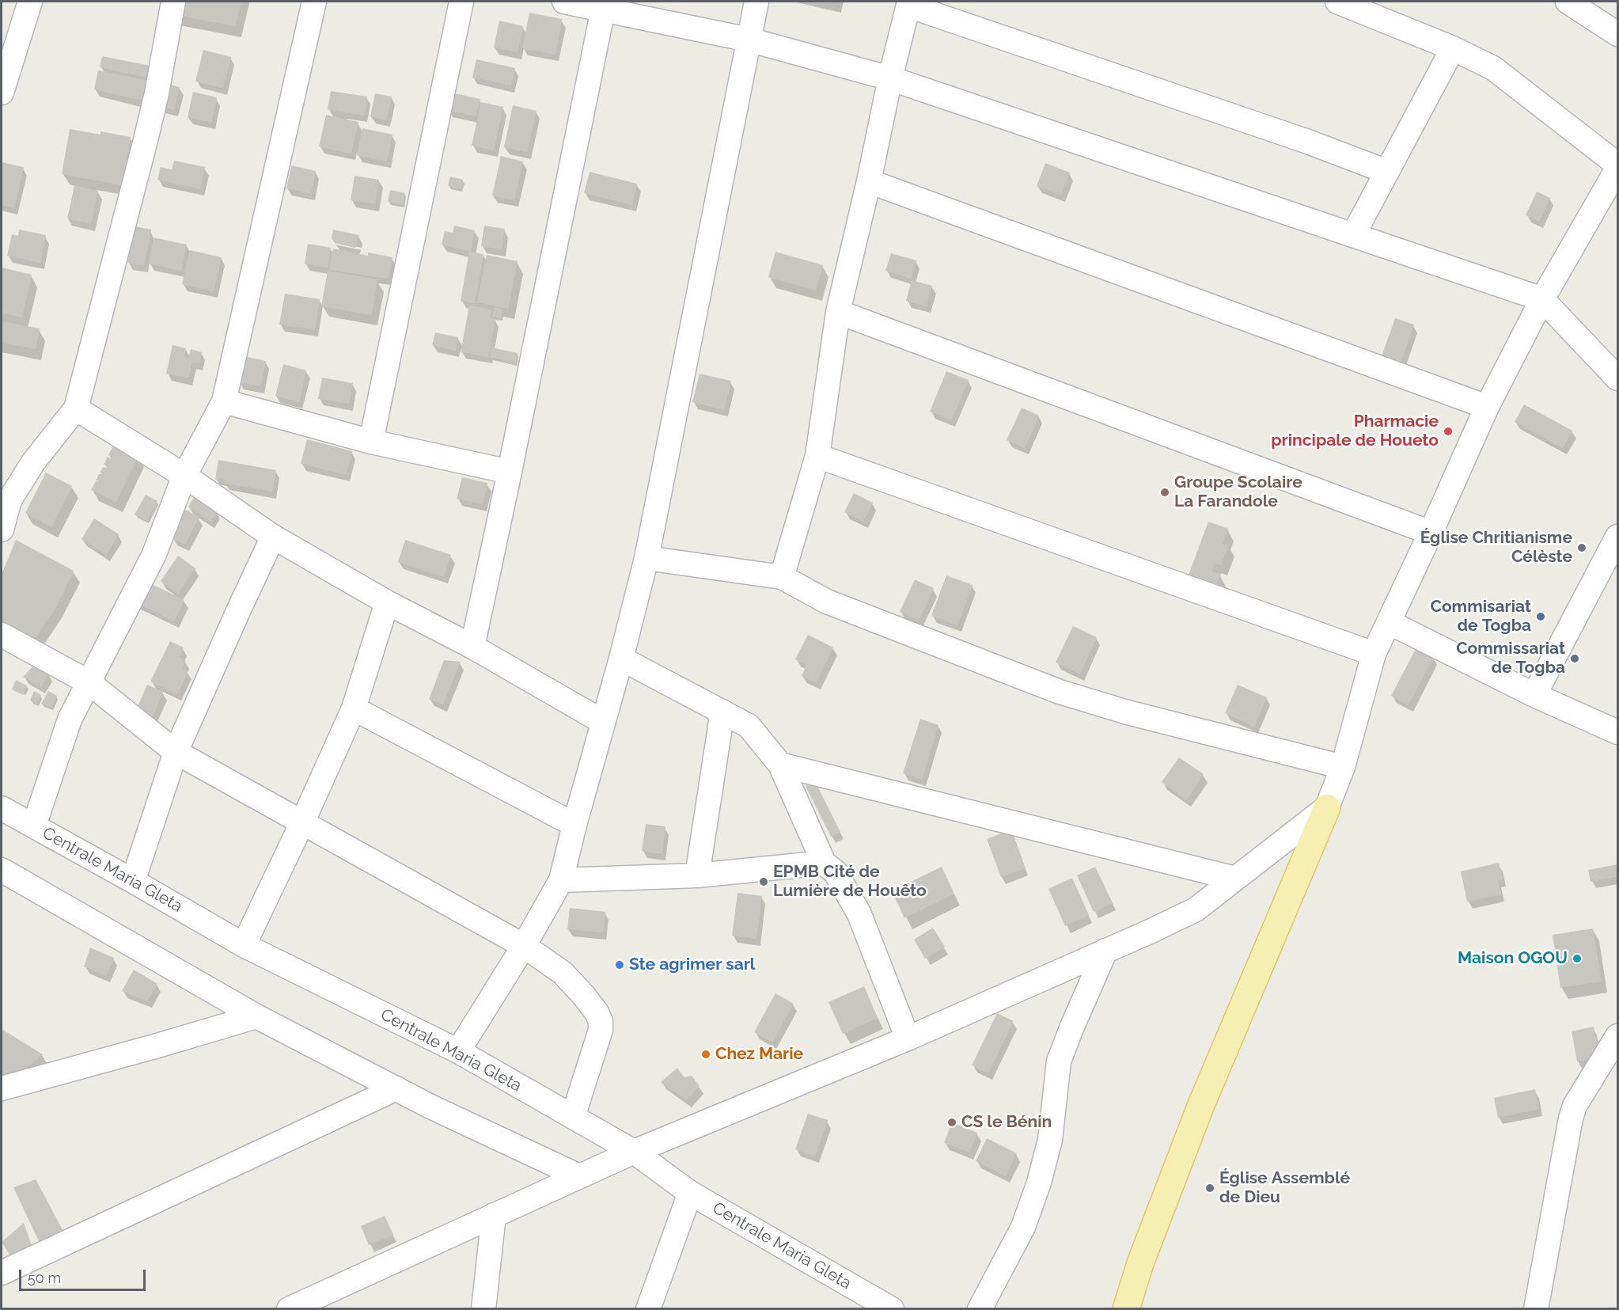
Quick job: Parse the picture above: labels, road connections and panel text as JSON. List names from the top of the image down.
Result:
{
  "streets": {
    "street": ["Centrale Maria Gleta"]
  },
  "places": [
    "Pharmacie principale de Houeto",
    "Groupe Scolaire La Farandole",
    "Église Chritianisme Célèste",
    "Commisariat de Togba",
    "Commissariat de Togba",
    "EPMB Cité de Lumière de Houêto",
    "Maison OGOU",
    "Ste agrimer sarl",
    "Chez Marie",
    "CS le Bénin",
    "Église Assemblé de Dieu"
  ],
  "scale_bar": "50 m"
}
